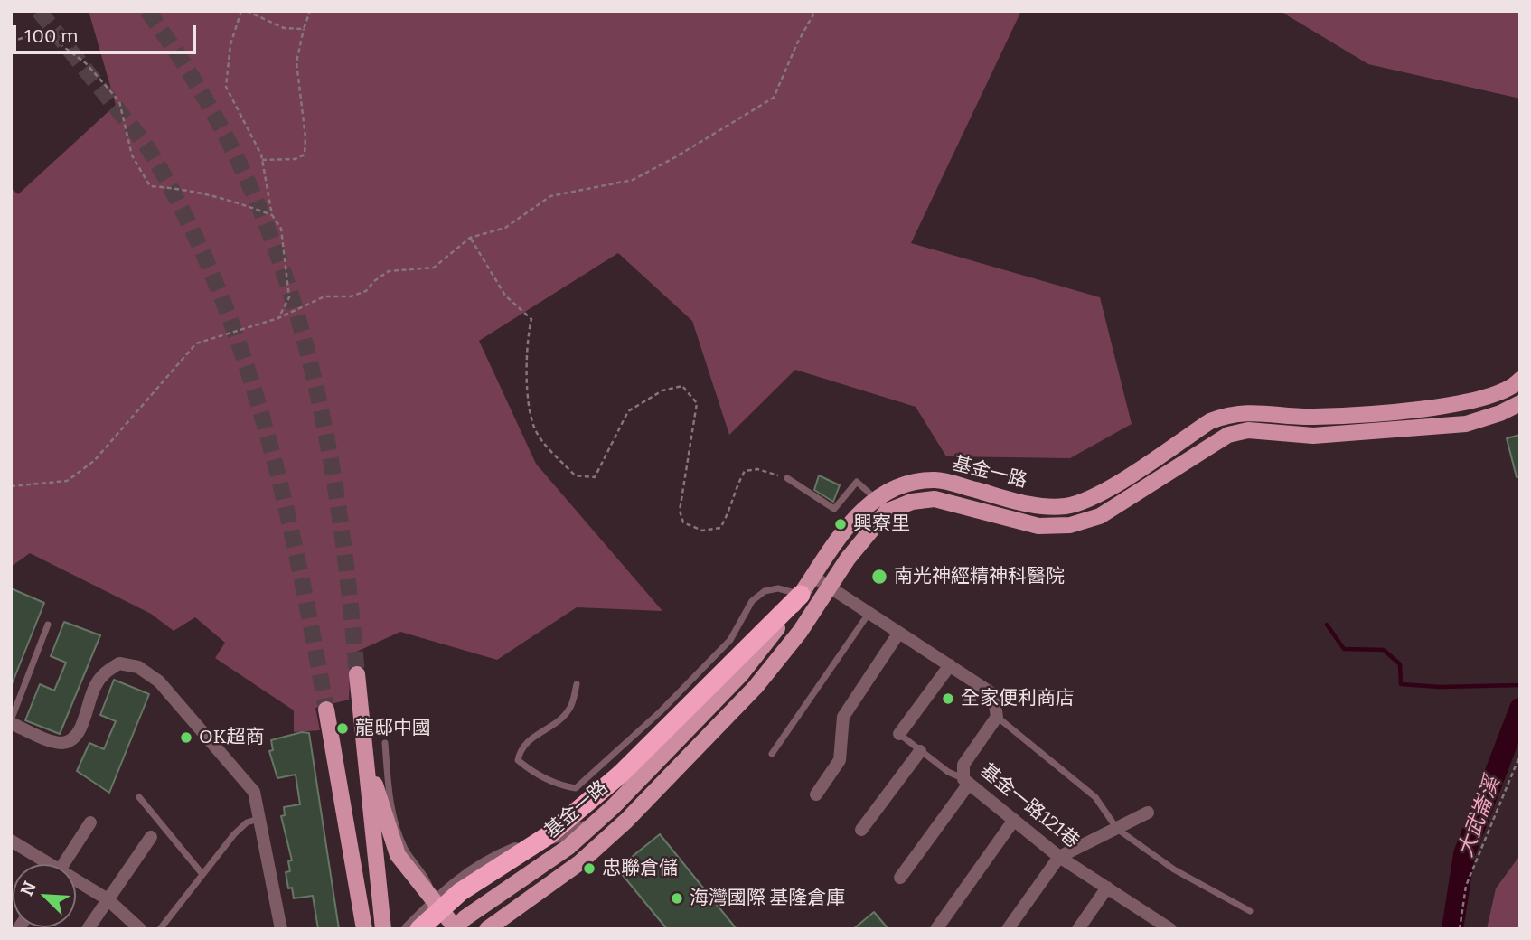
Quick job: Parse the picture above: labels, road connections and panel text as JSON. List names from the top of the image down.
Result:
{
  "streets": {
    "main road": ["基金一路"],
    "street": ["基金一路121巷"]
  },
  "water": ["大武崙溪"],
  "places": [
    "興寮里",
    "南光神經精神科醫院",
    "全家便利商店",
    "龍邸中國",
    "OK超商",
    "忠聯倉儲",
    "海灣國際 基隆倉庫"
  ],
  "scale_bar": "100 m",
  "north": "top left"
}
